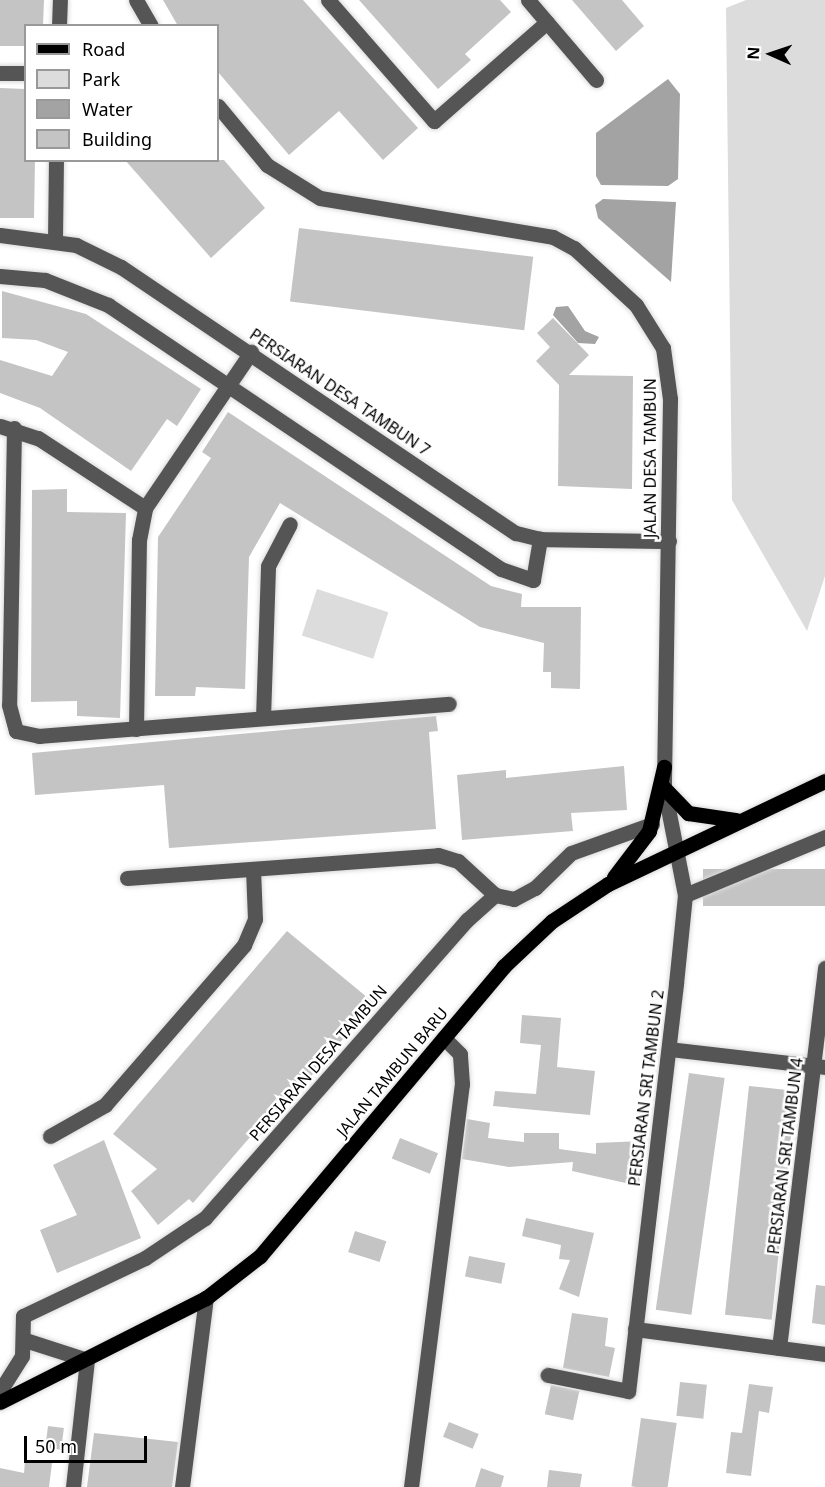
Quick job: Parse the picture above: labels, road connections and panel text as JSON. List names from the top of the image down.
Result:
{
  "streets": {
    "main road": ["JALAN TAMBUN BARU"],
    "street": [
      "PERSIARAN DESA TAMBUN 7",
      "JALAN DESA TAMBUN",
      "PERSIARAN DESA TAMBUN",
      "PERSIARAN SRI TAMBUN 2",
      "PERSIARAN SRI TAMBUN 4"
    ]
  },
  "crossings": [
    ["PERSIARAN DESA TAMBUN 7", "JALAN DESA TAMBUN"],
    ["JALAN DESA TAMBUN", "JALAN TAMBUN BARU"],
    ["JALAN DESA TAMBUN", "PERSIARAN SRI TAMBUN 2"],
    ["JALAN TAMBUN BARU", "PERSIARAN SRI TAMBUN 2"]
  ],
  "legend": [
    "Road",
    "Park",
    "Water",
    "Building"
  ],
  "scale_bar": "50 m",
  "north": "left"
}
